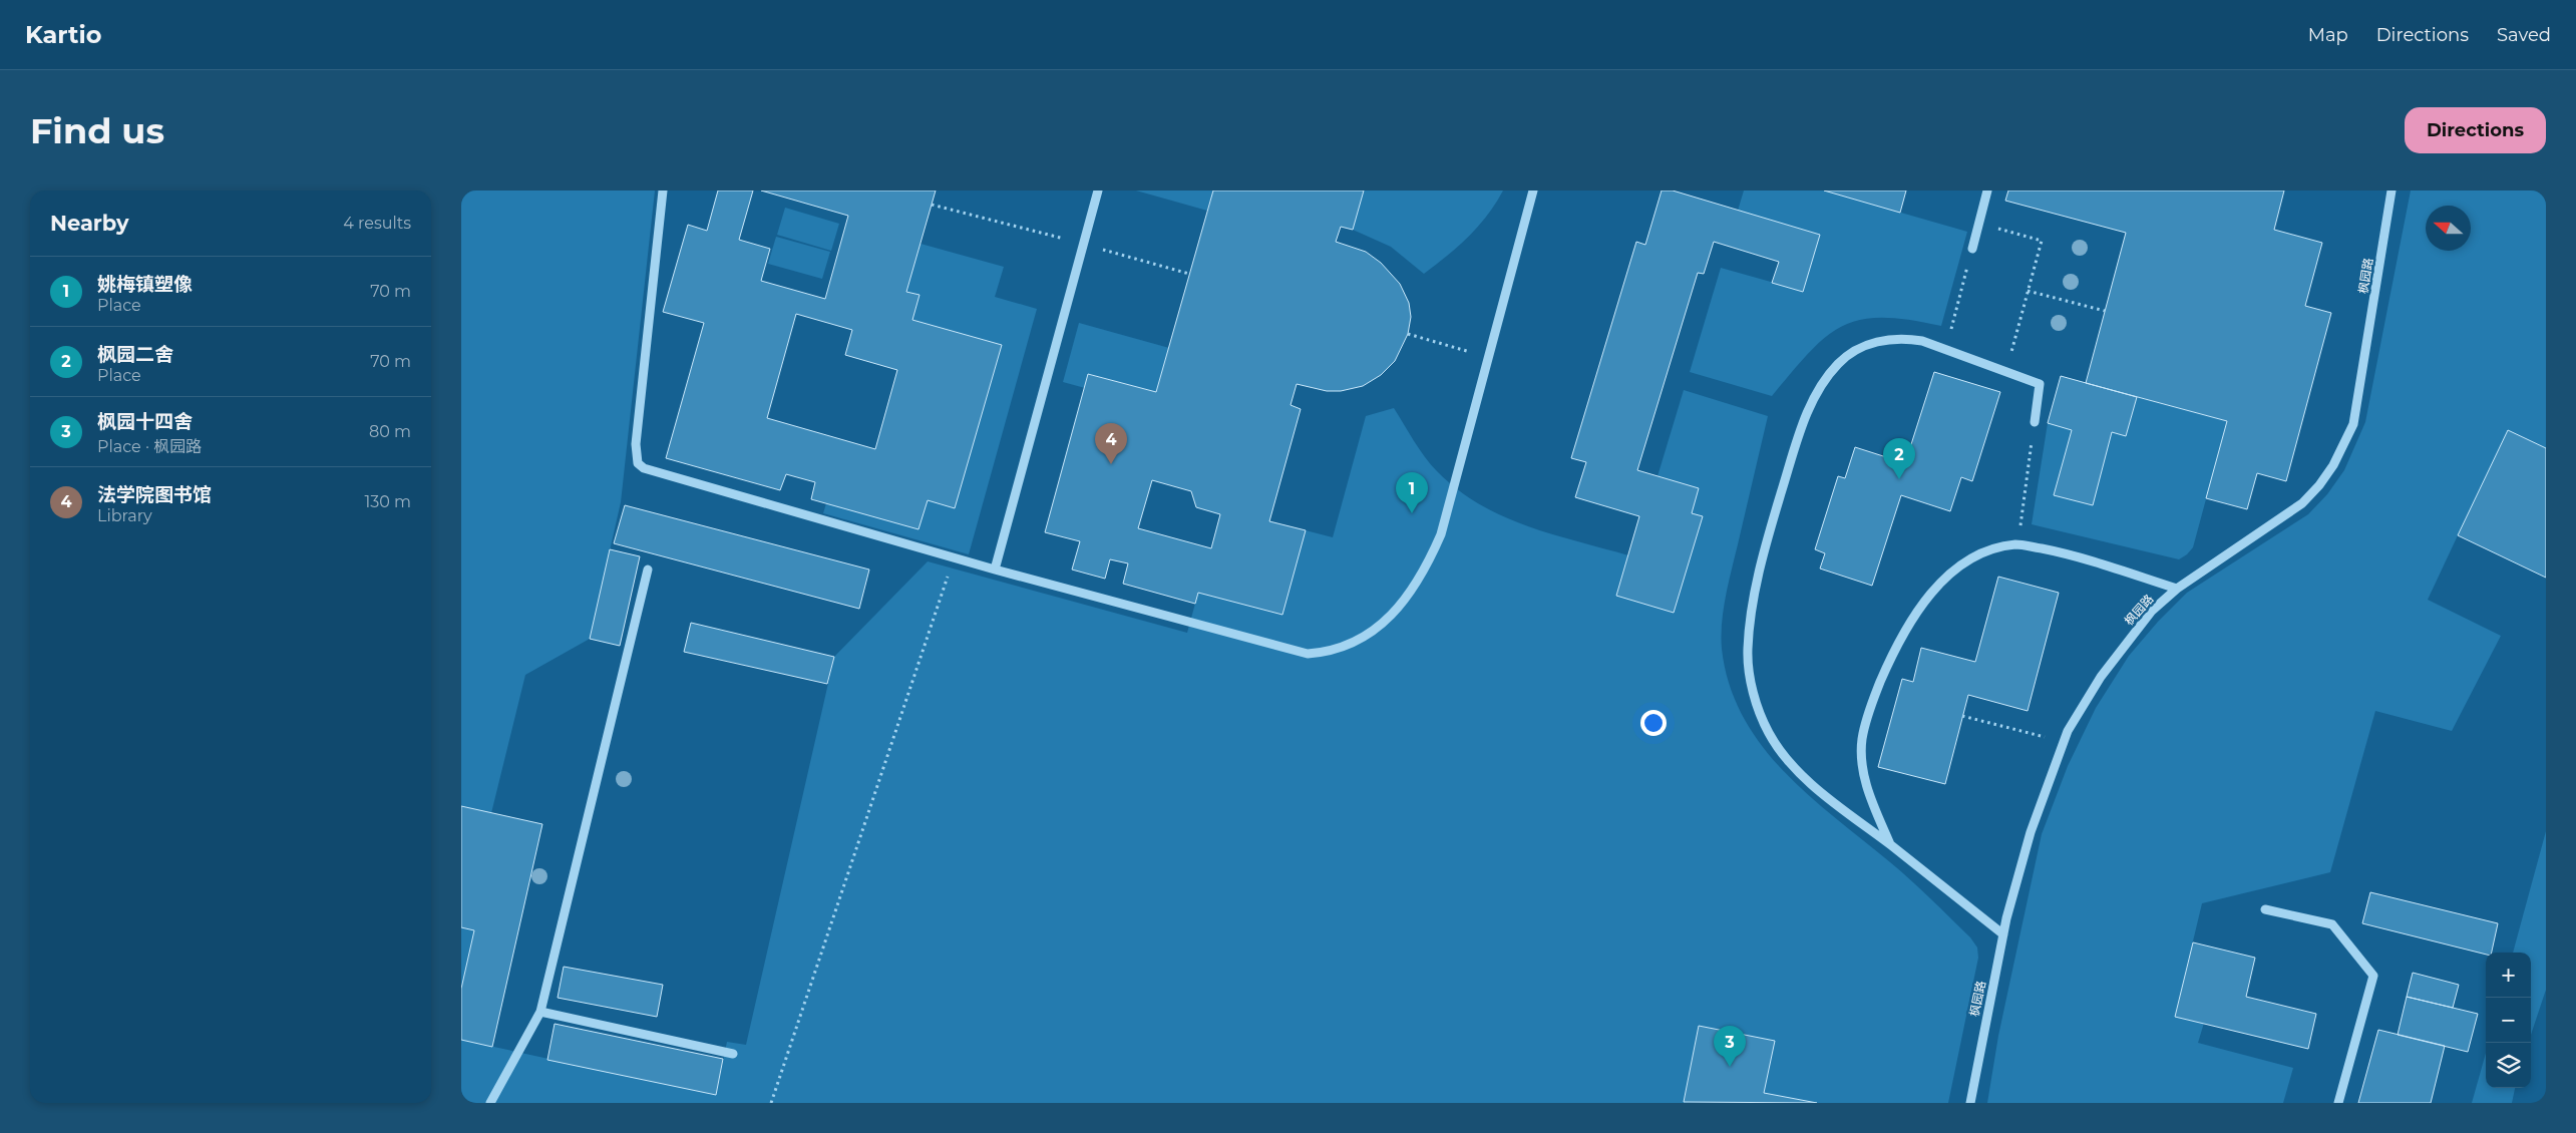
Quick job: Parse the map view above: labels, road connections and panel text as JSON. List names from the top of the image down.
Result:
{
  "streets": {
    "street": ["枫园路"]
  },
  "north": "left",
  "page": {
    "header": "Kartio",
    "nav": ["Map", "Directions", "Saved"],
    "buttons": "Directions",
    "title": "Find us",
    "heading": ["Nearby", "4 results"],
    "list": [
      {
        "mark": "1",
        "name": "姚梅镇塑像",
        "note": "Place",
        "value": "70 m"
      },
      {
        "mark": "2",
        "name": "枫园二舍",
        "note": "Place",
        "value": "70 m"
      },
      {
        "mark": "3",
        "name": "枫园十四舍",
        "note": "Place · 枫园路",
        "value": "80 m"
      },
      {
        "mark": "4",
        "name": "法学院图书馆",
        "note": "Library",
        "value": "130 m"
      }
    ],
    "pins": [
      "4",
      "2",
      "1",
      "3"
    ],
    "map_buttons": ["+", "−"]
  }
}
